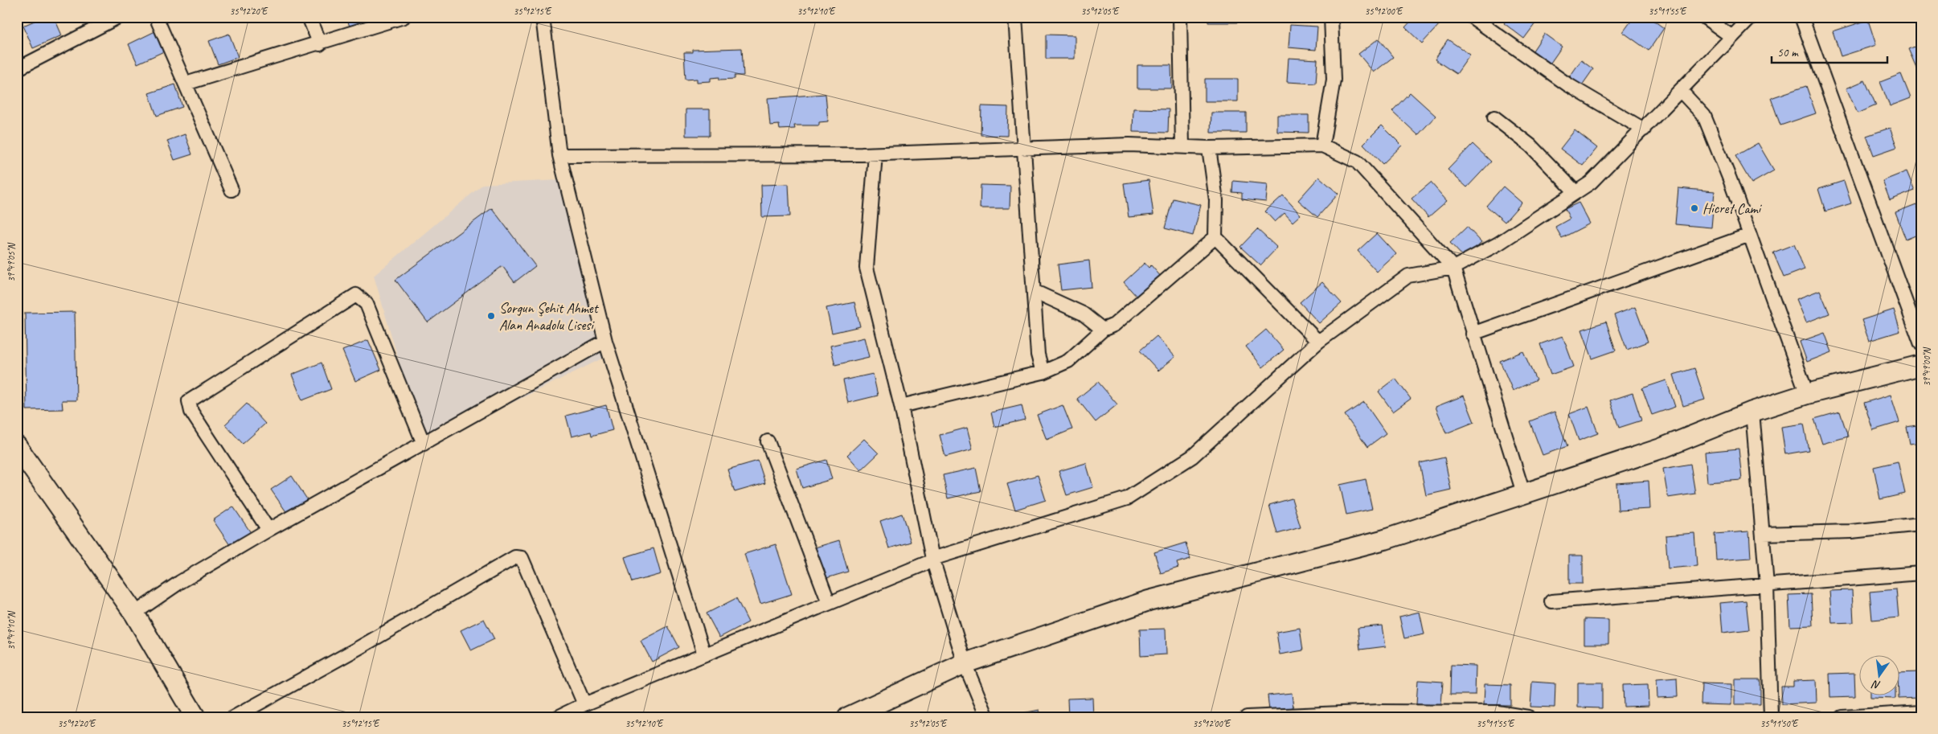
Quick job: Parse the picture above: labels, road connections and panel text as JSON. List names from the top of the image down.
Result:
{
  "places": ["Hicret Cami", "Sorgun Şehit Ahmet Alan Anadolu Lisesi"],
  "scale_bar": "50 m",
  "north": "bottom",
  "coordinates": [
    "35°12'20\"E",
    "35°12'15\"E",
    "35°12'10\"E",
    "35°12'05\"E",
    "35°12'00\"E",
    "35°11'55\"E",
    "39°49'05\"N",
    "39°49'00\"N",
    "39°49'10\"N",
    "35°11'50\"E"
  ]
}
